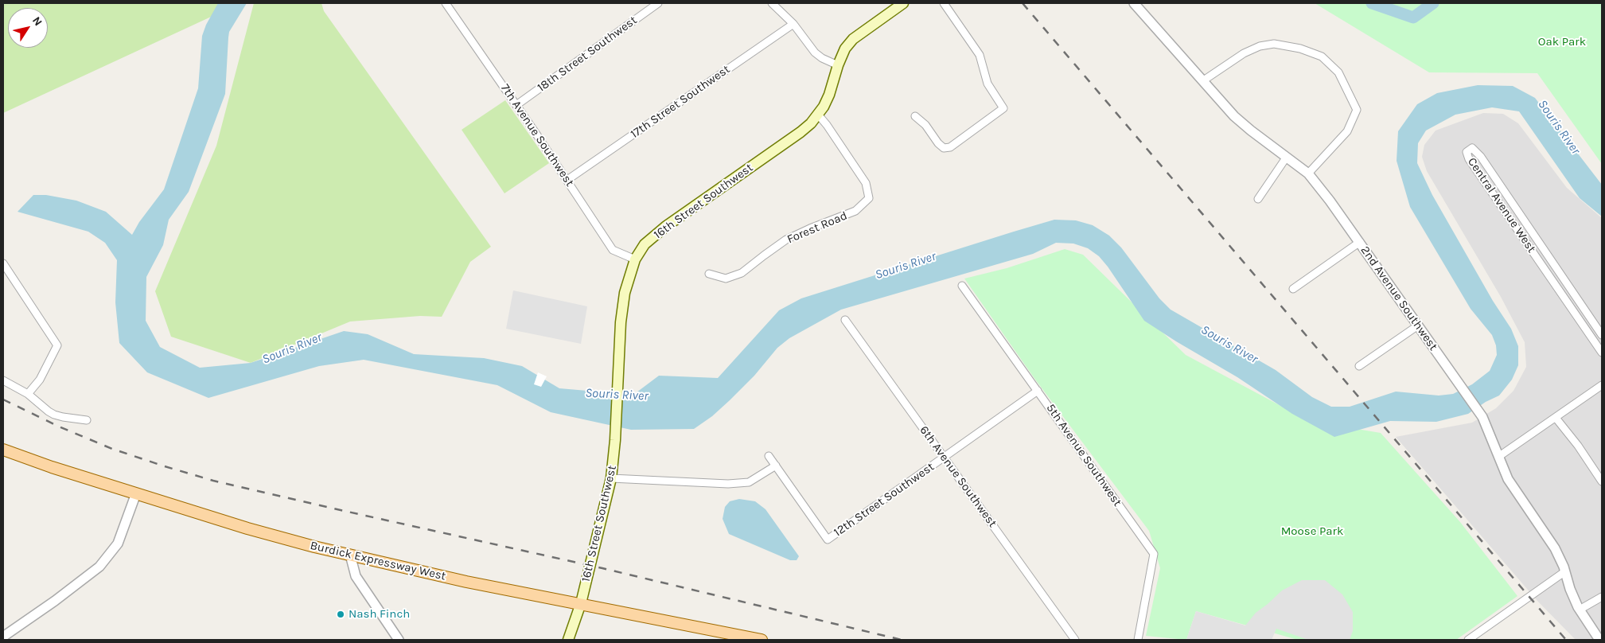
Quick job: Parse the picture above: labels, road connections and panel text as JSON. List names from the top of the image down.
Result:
{
  "streets": {
    "main road": ["16th Street Southwest", "Burdick Expressway West"],
    "street": [
      "18th Street Southwest",
      "17th Street Southwest",
      "7th Avenue Southwest",
      "Central Avenue West",
      "Forest Road",
      "2nd Avenue Southwest",
      "5th Avenue Southwest",
      "6th Avenue Southwest",
      "12th Street Southwest"
    ]
  },
  "crossings": [
    ["18th Street Southwest", "7th Avenue Southwest"],
    ["17th Street Southwest", "7th Avenue Southwest"],
    ["7th Avenue Southwest", "16th Street Southwest"],
    ["16th Street Southwest", "Forest Road"],
    ["16th Street Southwest", "Burdick Expressway West"],
    ["5th Avenue Southwest", "12th Street Southwest"],
    ["6th Avenue Southwest", "12th Street Southwest"]
  ],
  "water": ["Souris River"],
  "parks": ["Oak Park", "Moose Park"],
  "places": ["Nash Finch"],
  "north": "top right"
}
